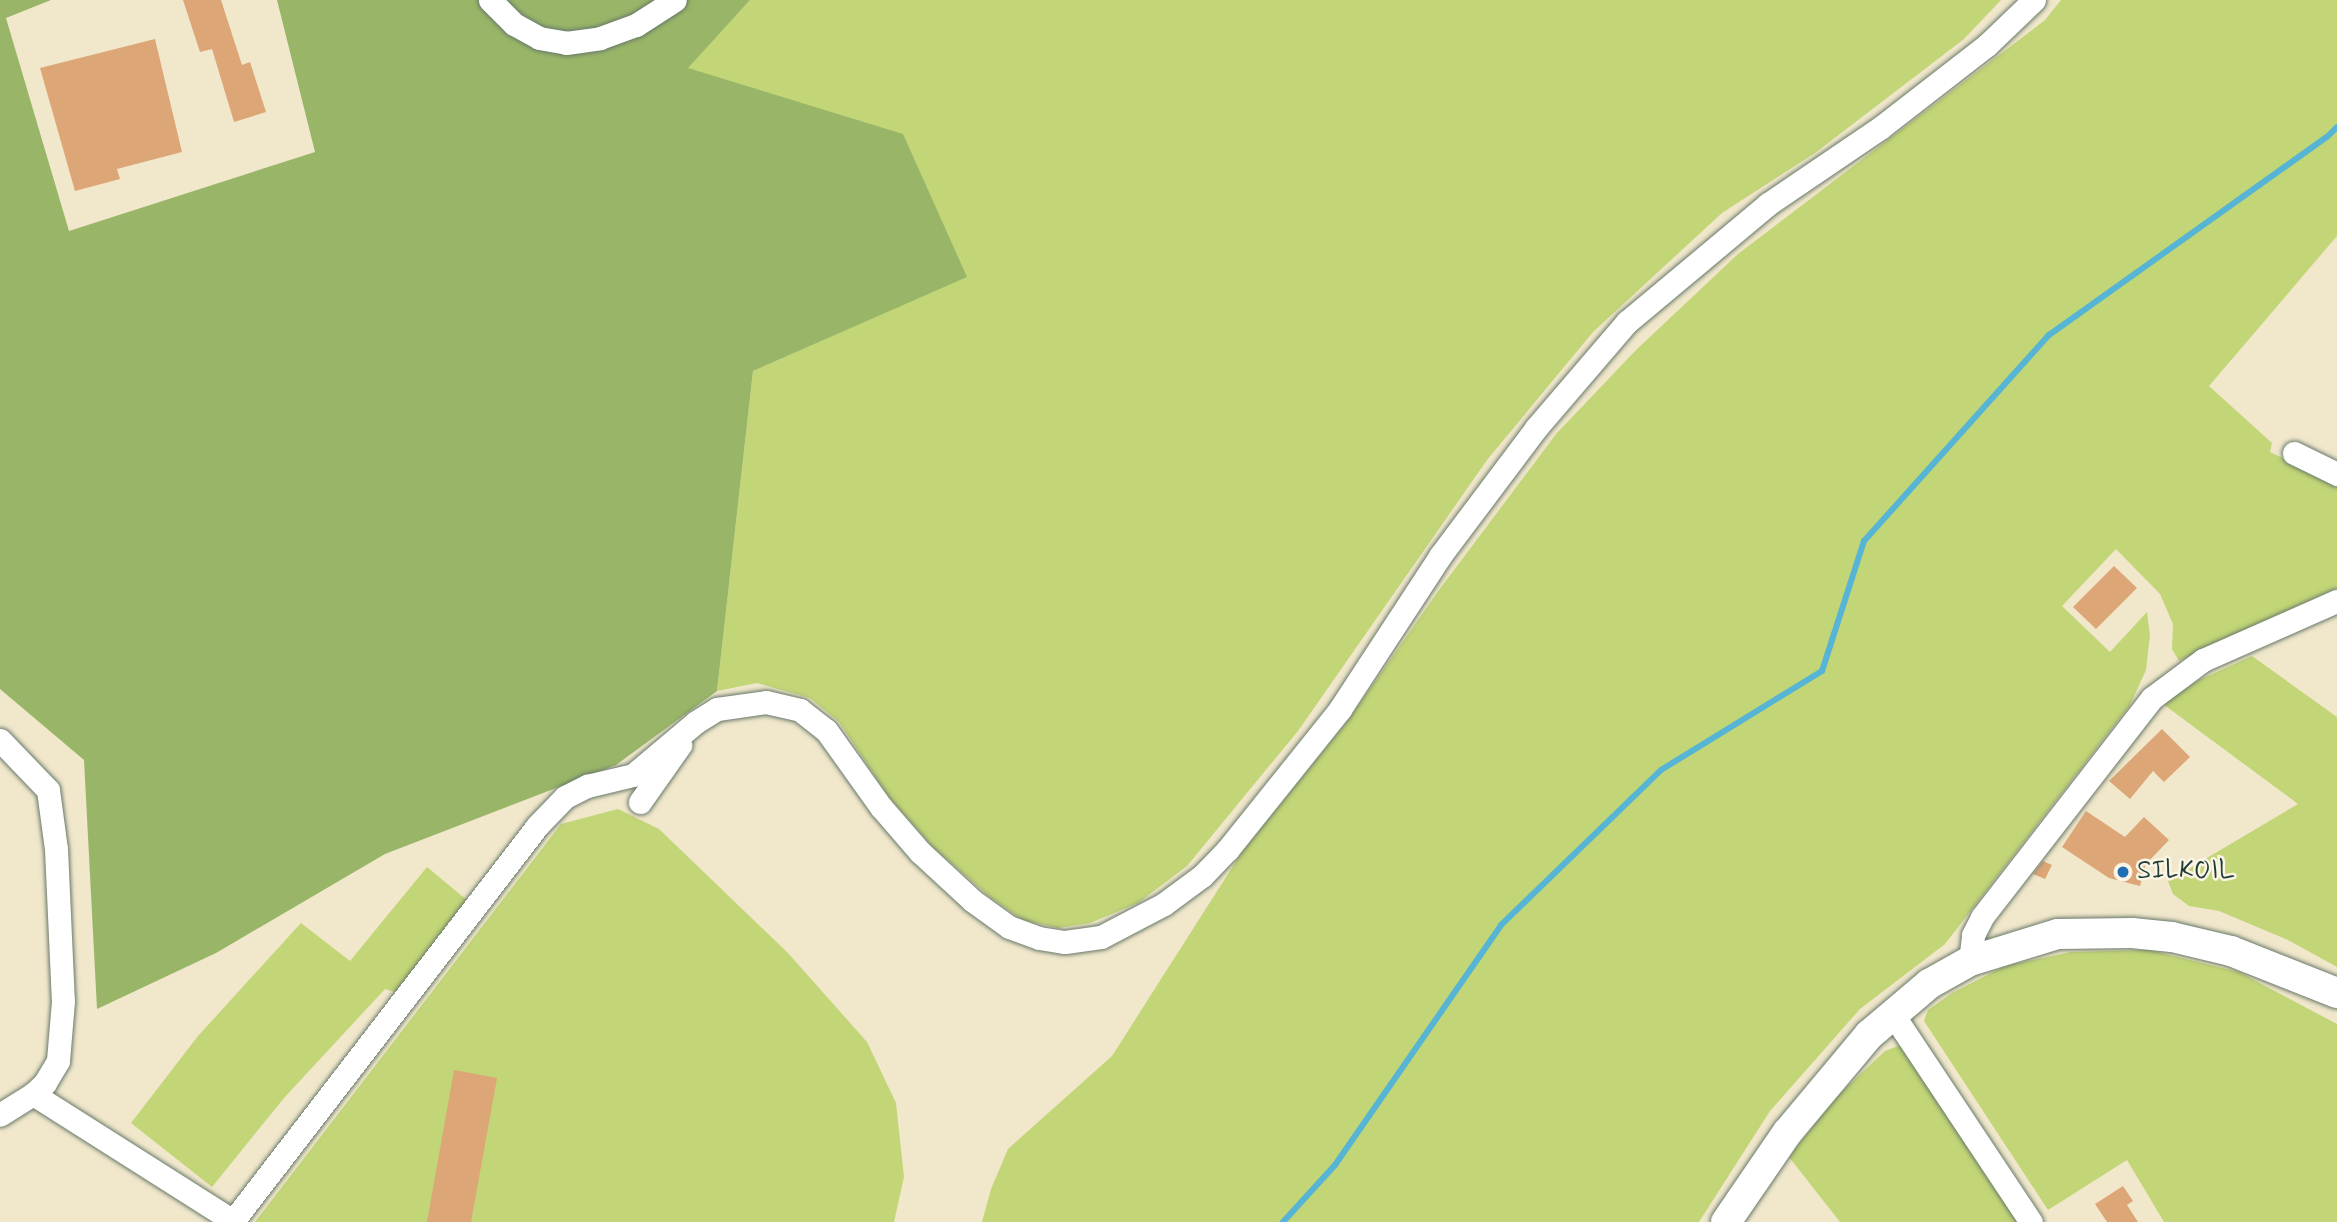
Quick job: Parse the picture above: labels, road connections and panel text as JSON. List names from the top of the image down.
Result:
{
  "places": ["SILKOIL"]
}
